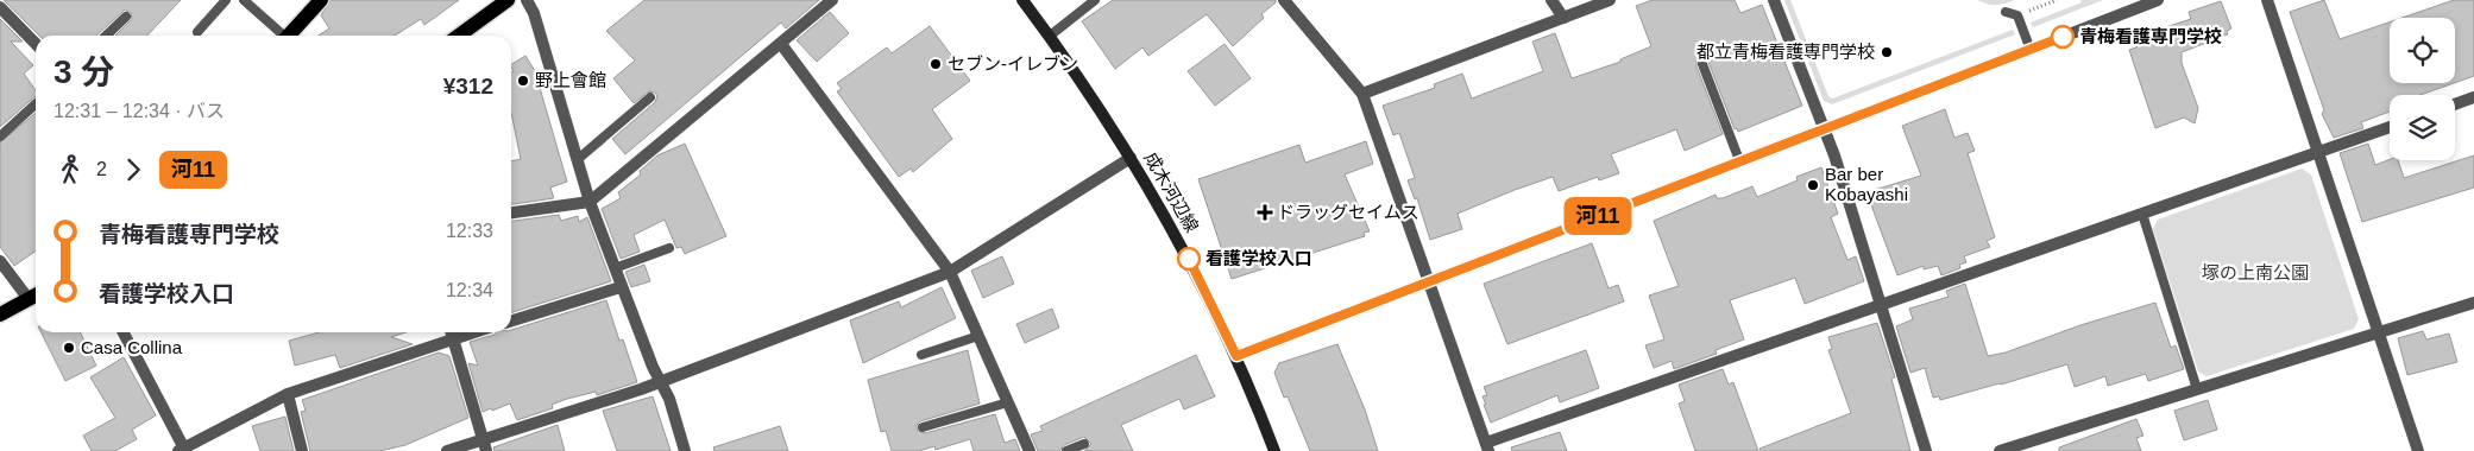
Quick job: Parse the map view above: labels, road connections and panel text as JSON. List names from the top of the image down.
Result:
{
  "streets": {
    "main road": ["成木河辺線"]
  },
  "parks": ["塚の上南公園"],
  "places": {
    "other": [
      "青梅看護専門学校",
      "都立青梅看護専門学校",
      "セブン-イレブン",
      "野上會館",
      "Bar ber Kobayashi",
      "看護学校入口",
      "Casa Collina"
    ],
    "health": ["ドラッグセイムス"]
  },
  "lines": ["bus line 河11"],
  "page": {
    "on_map": "河11",
    "heading": ["3 分", "12:31 – 12:34 · バス", "¥312"],
    "legs": ["2", "河11"],
    "list": [
      {
        "name": "青梅看護専門学校",
        "value": "12:33"
      },
      {
        "name": "看護学校入口",
        "value": "12:34"
      }
    ]
  }
}
